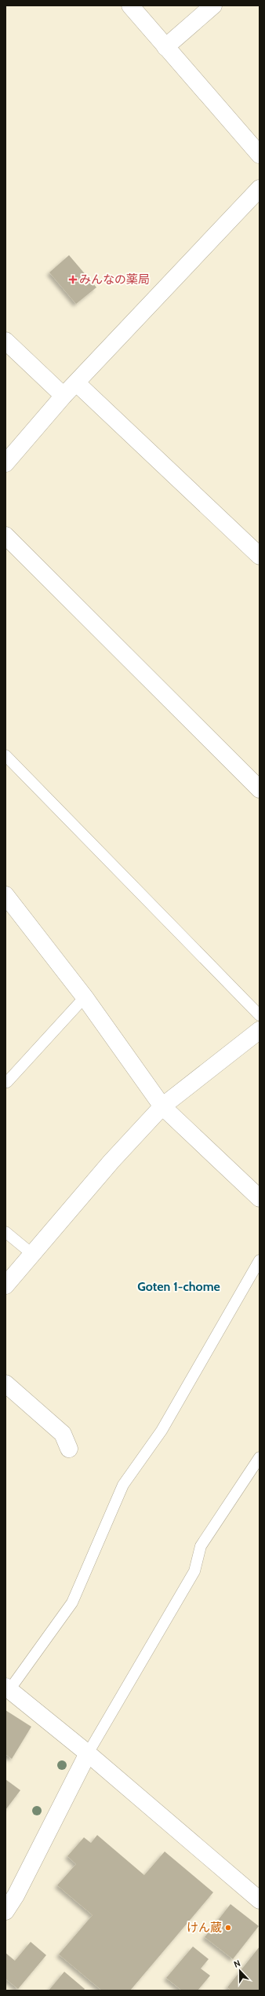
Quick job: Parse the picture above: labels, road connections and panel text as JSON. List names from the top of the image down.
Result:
{
  "districts": ["Goten 1-chome"],
  "places": {
    "health": ["みんなの薬局"],
    "other": ["けん蔵"]
  },
  "north": "top"
}
